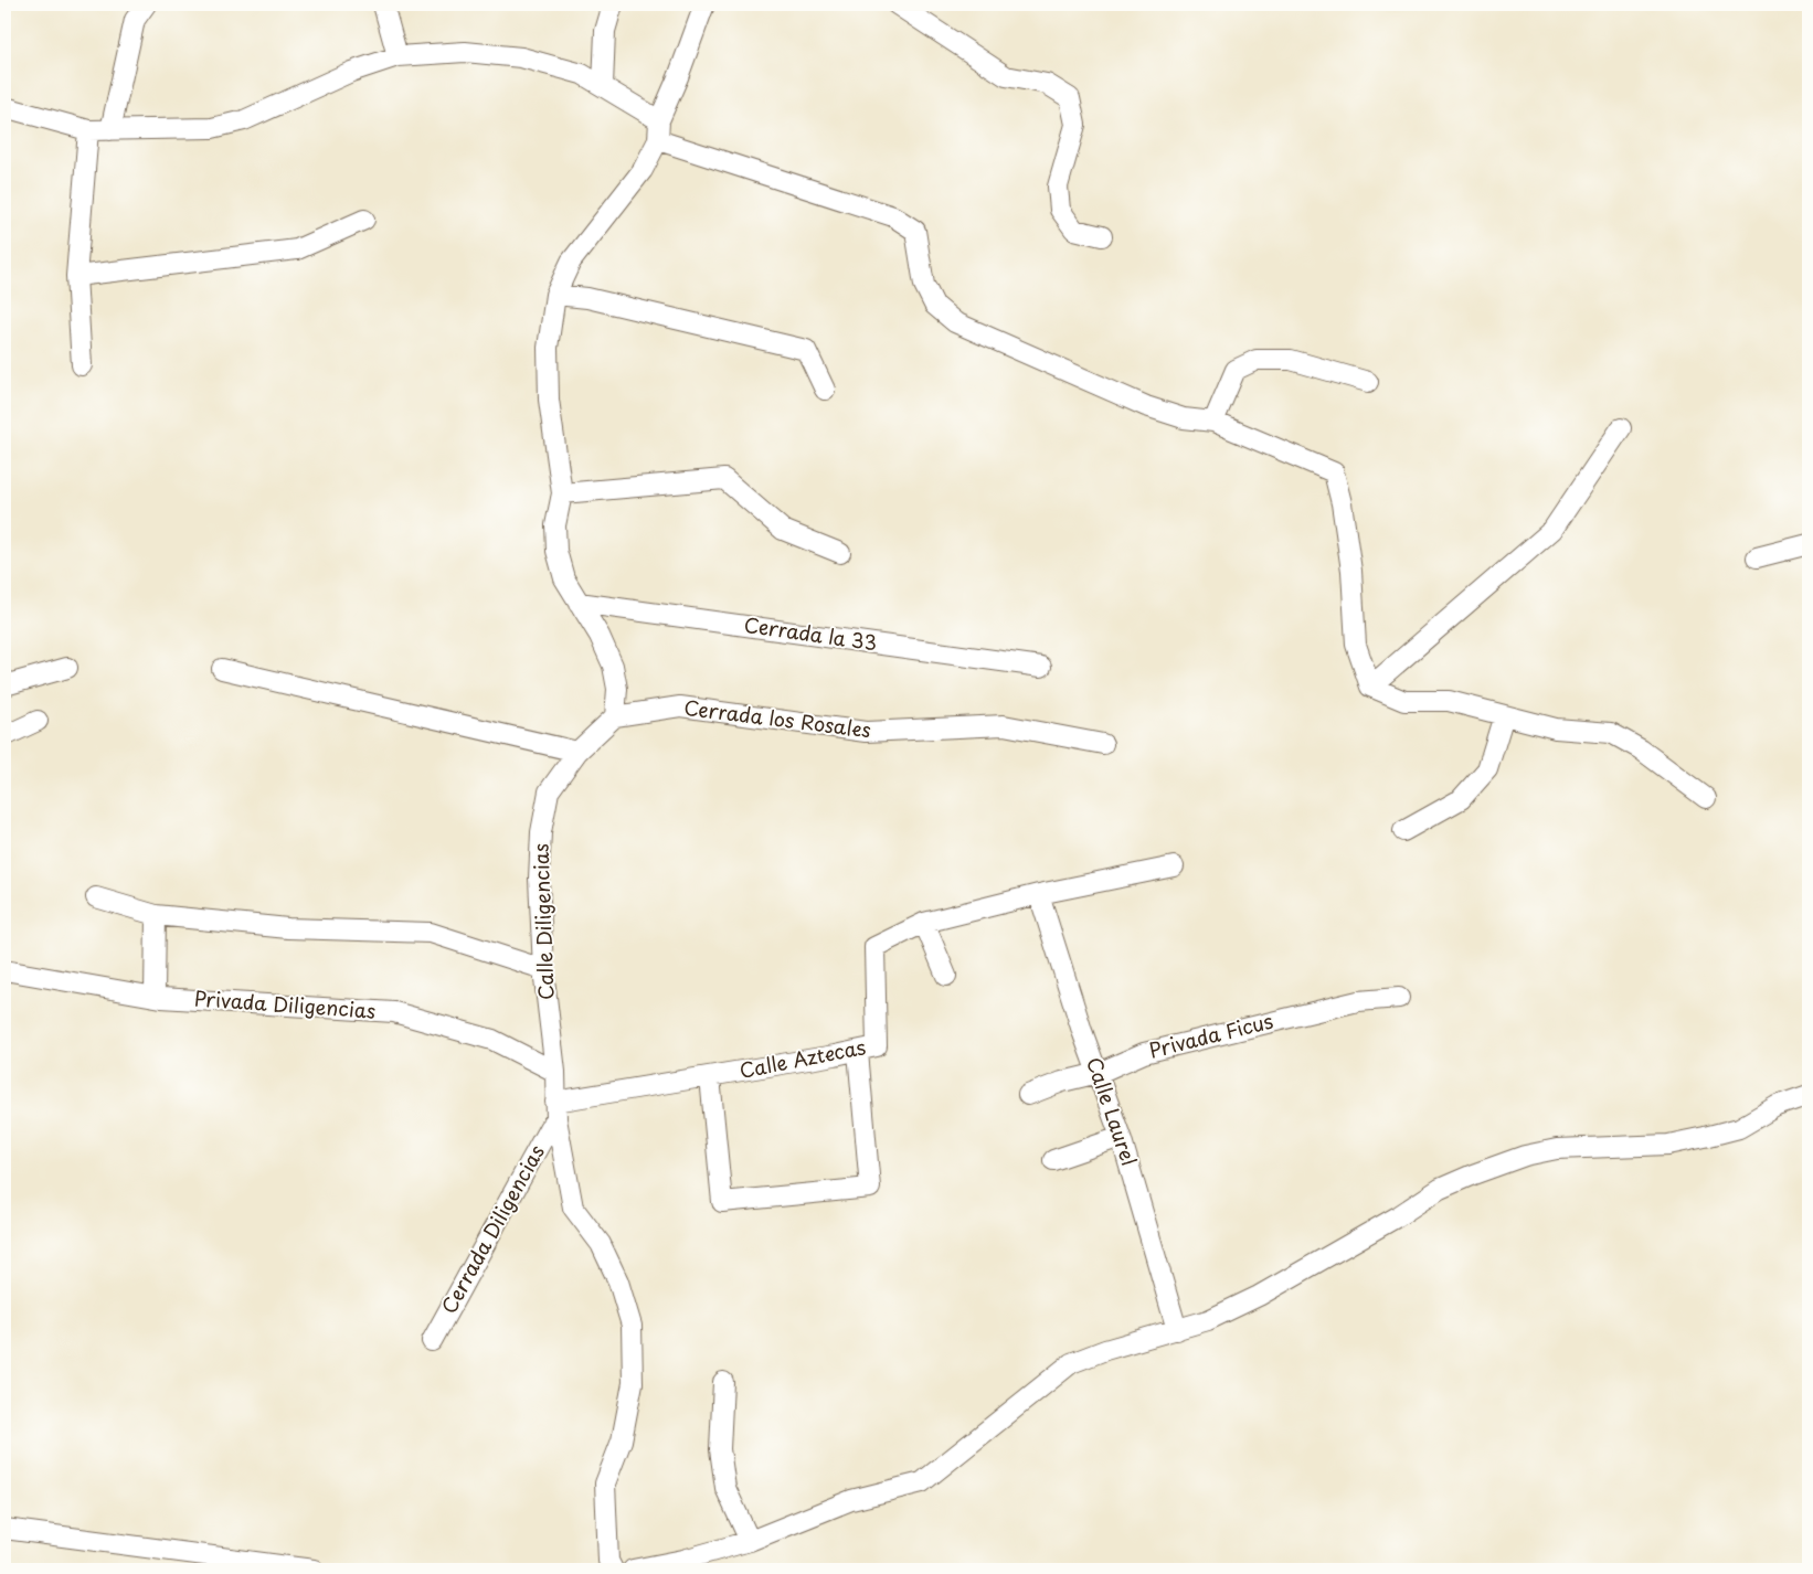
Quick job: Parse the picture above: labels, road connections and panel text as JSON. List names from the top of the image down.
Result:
{
  "streets": {
    "street": [
      "Cerrada la 33",
      "Cerrada los Rosales",
      "Calle Diligencias",
      "Privada Diligencias",
      "Privada Ficus",
      "Calle Aztecas",
      "Calle Laurel",
      "Cerrada Diligencias"
    ]
  },
  "crossings": [
    ["Cerrada los Rosales", "Calle Diligencias"],
    ["Calle Diligencias", "Privada Diligencias"],
    ["Calle Diligencias", "Calle Aztecas"],
    ["Calle Diligencias", "Cerrada Diligencias"],
    ["Privada Ficus", "Calle Laurel"],
    ["Calle Aztecas", "Calle Laurel"],
    ["Calle Aztecas", "Cerrada Diligencias"]
  ]
}
